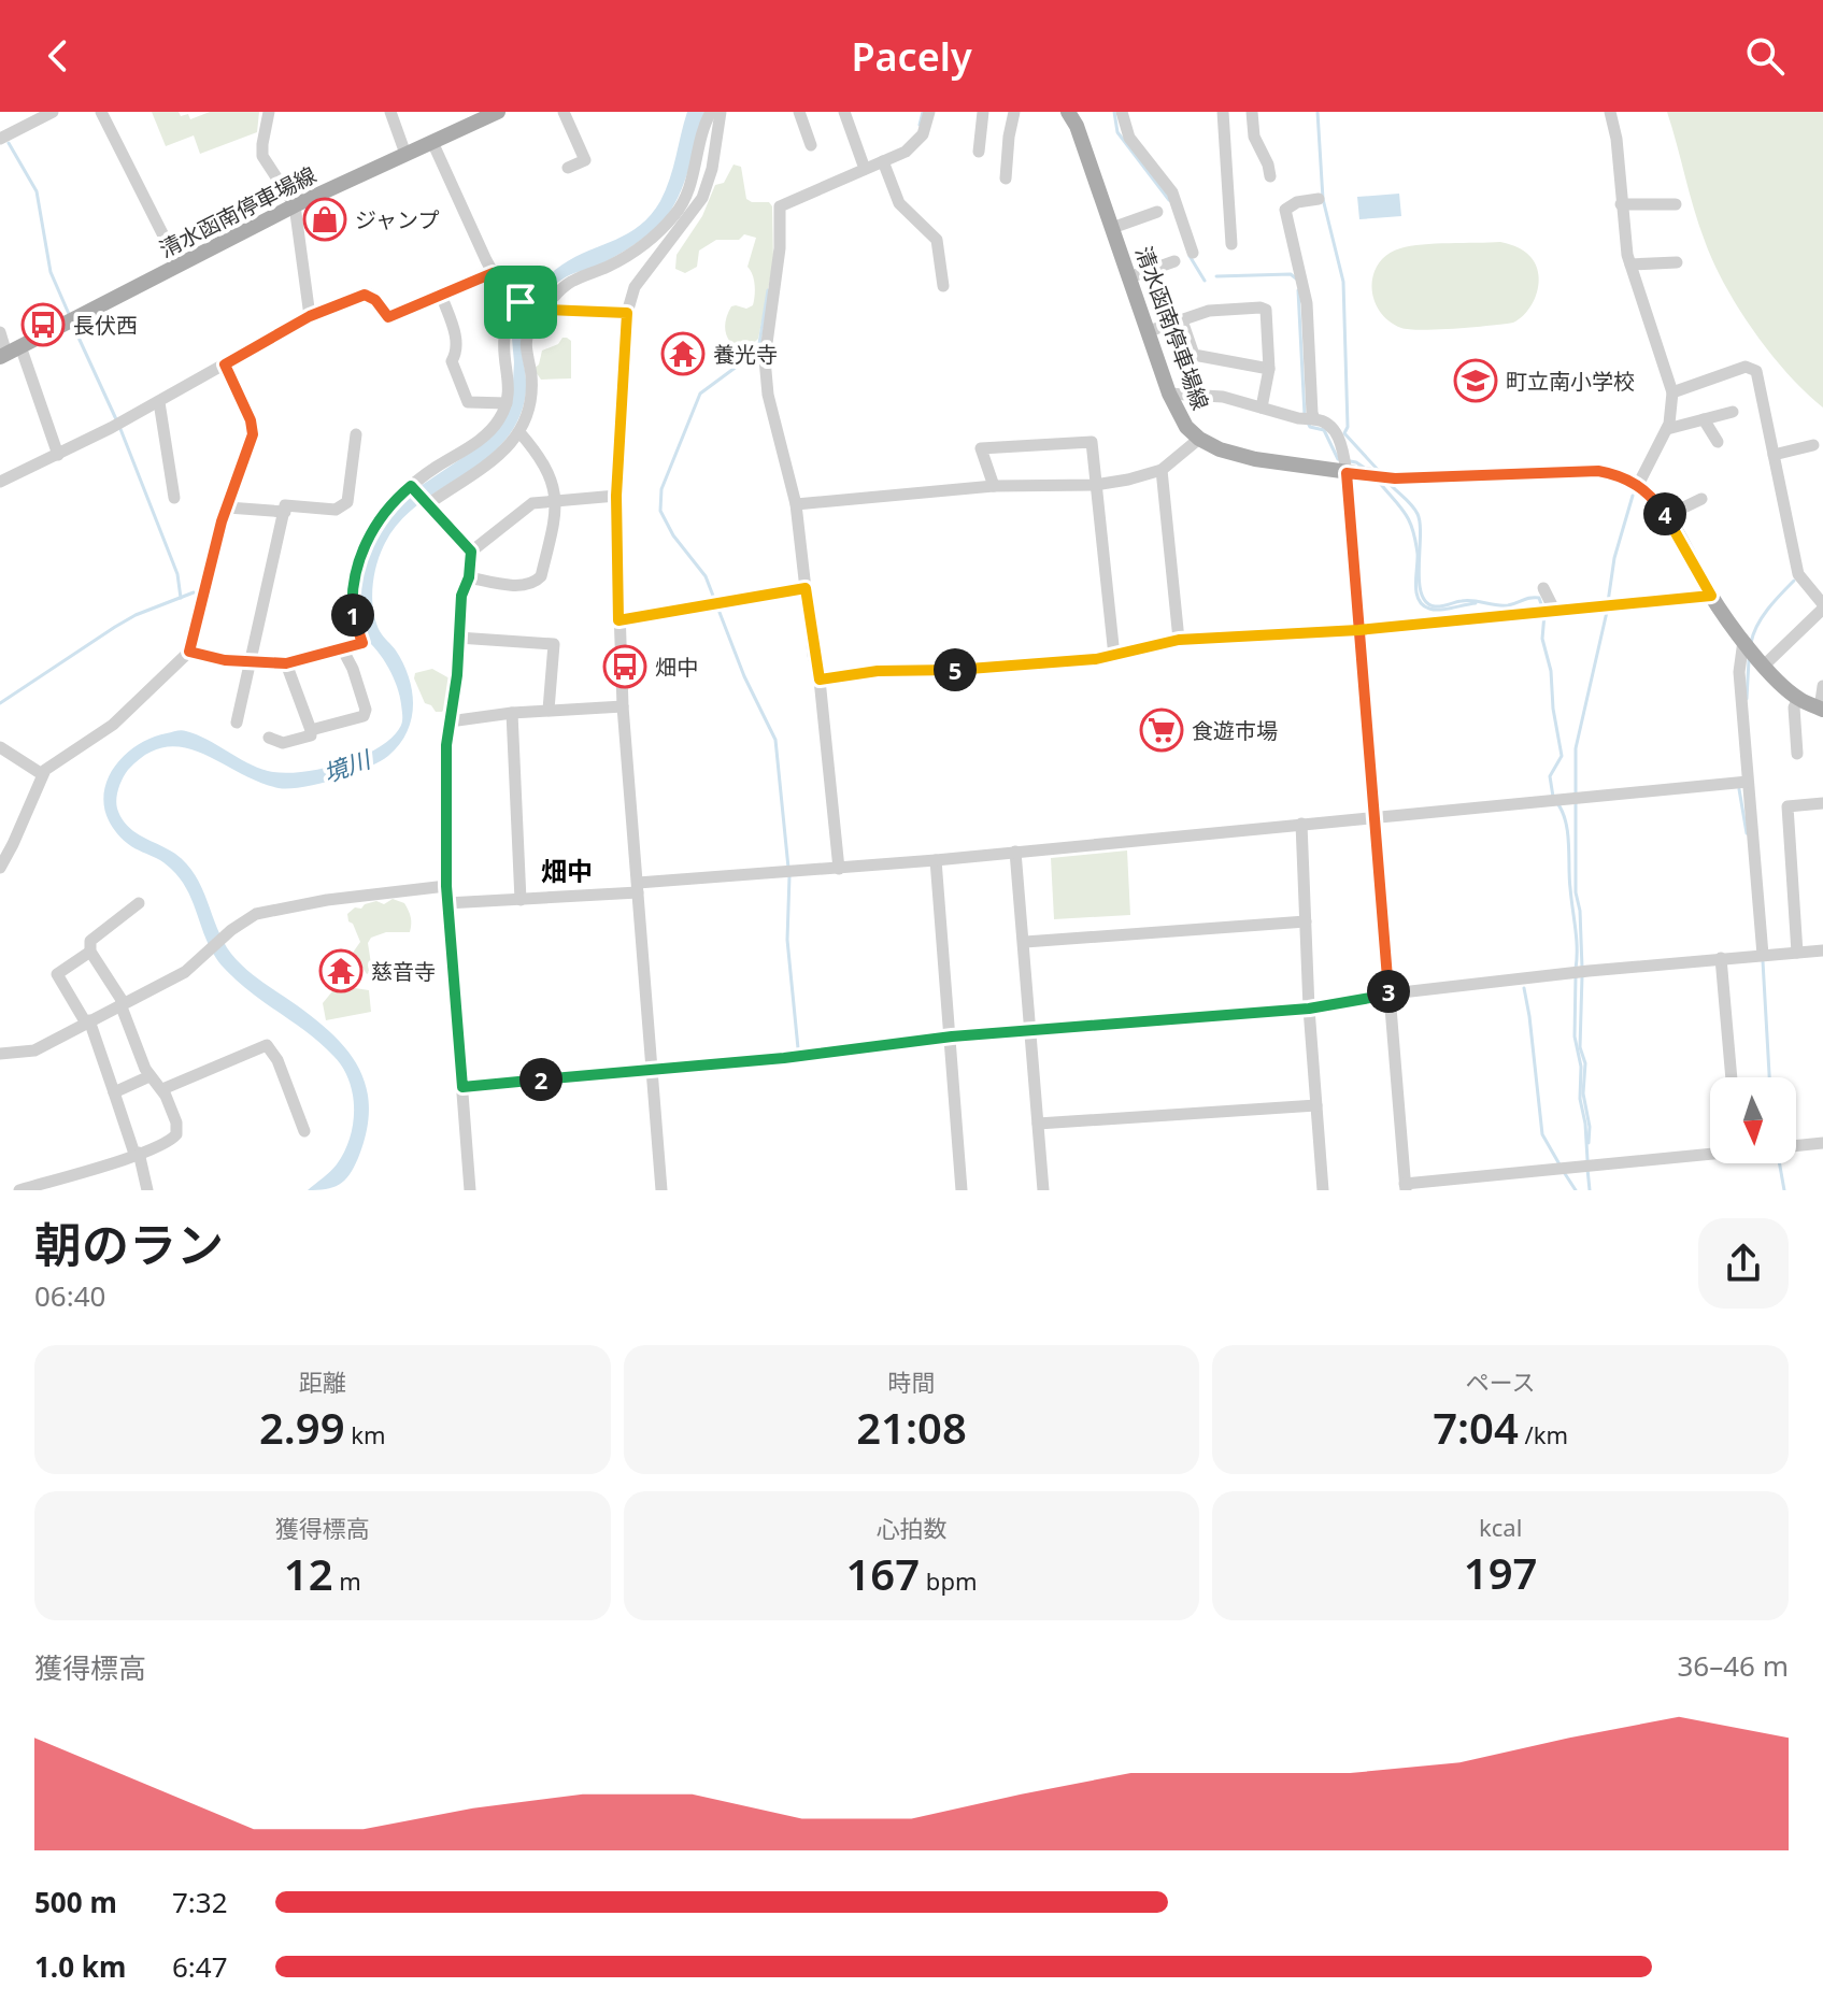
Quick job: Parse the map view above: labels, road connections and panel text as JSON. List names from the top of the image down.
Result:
{
  "streets": {
    "main road": ["清水函南停車場線"]
  },
  "districts": ["畑中"],
  "water": ["境川"],
  "places": {
    "shop": ["ジャンプ"],
    "bus stop": ["長伏西", "畑中"],
    "temple": ["養光寺", "慈音寺"],
    "school or university": ["町立南小学校"],
    "supermarket": ["食遊市場"]
  },
  "north": "bottom",
  "page": {
    "header": "Pacely",
    "pins": [
      "4",
      "1",
      "5",
      "3",
      "2"
    ],
    "heading": ["朝のラン", "06:40"],
    "stats": [
      ["距離", "2.99 km"],
      ["時間", "21:08"],
      ["ペース", "7:04 /km"],
      ["獲得標高", "12 m"],
      ["心拍数", "167 bpm"],
      ["kcal", "197"]
    ],
    "chart": ["獲得標高", "36–46 m"],
    "list": [
      {
        "name": "500 m",
        "note": "7:32"
      },
      {
        "name": "1.0 km",
        "note": "6:47"
      }
    ]
  }
}
